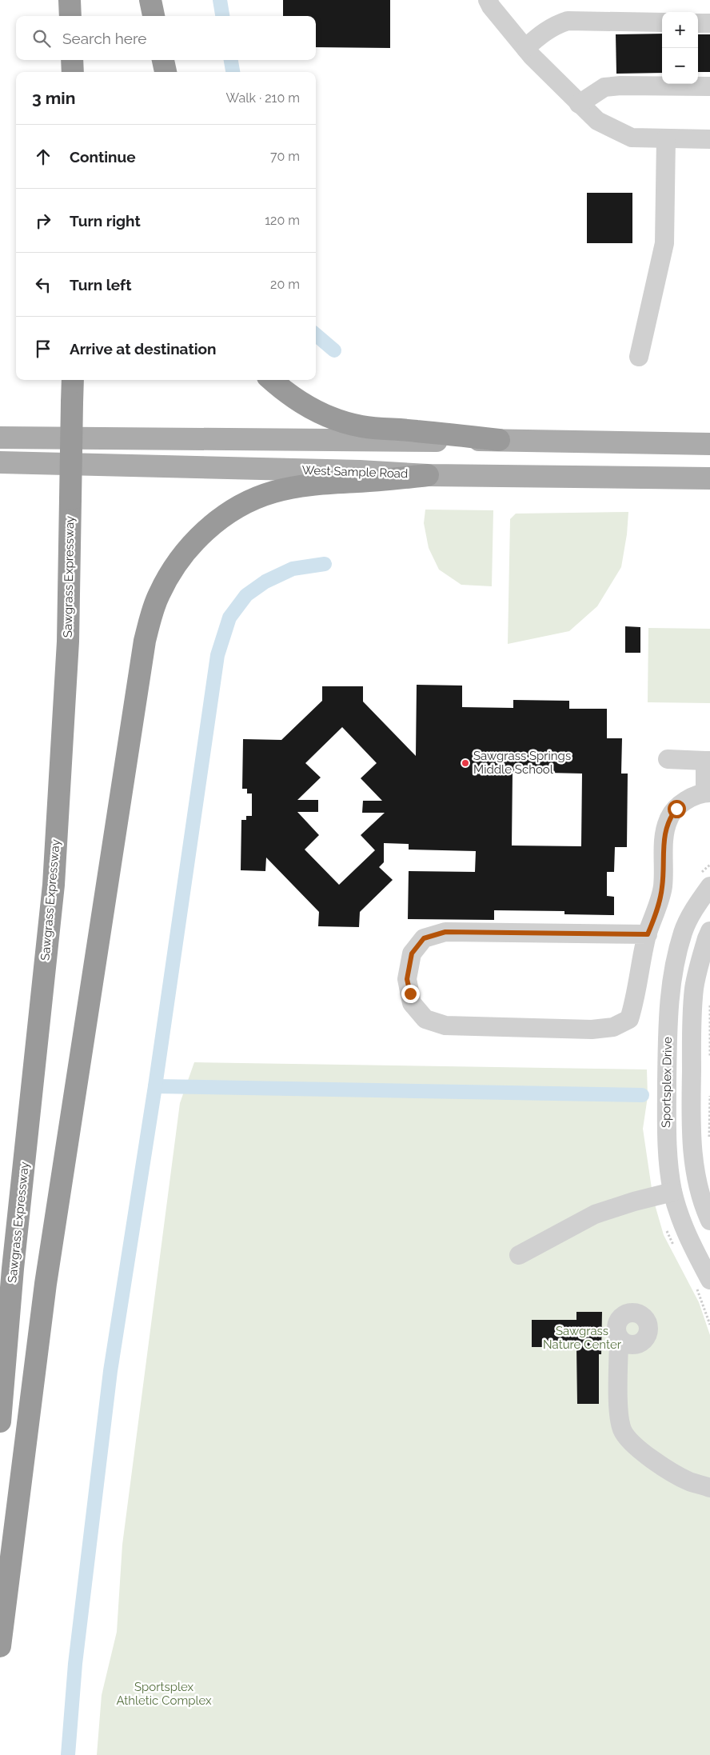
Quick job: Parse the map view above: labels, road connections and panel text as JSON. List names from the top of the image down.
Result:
{
  "streets": {
    "highway": ["Sawgrass Expressway"],
    "main road": ["West Sample Road"],
    "street": ["Sportsplex Drive"]
  },
  "parks": ["Sawgrass Nature Center", "Sportsplex Athletic Complex"],
  "places": ["Sawgrass Springs Middle School"],
  "page": {
    "map_buttons": ["+", "−"],
    "search": "Search here",
    "heading": ["3 min", "Walk · 210 m"],
    "list": [
      ["Continue", "70 m"],
      ["Turn right", "120 m"],
      ["Turn left", "20 m"],
      "Arrive at destination"
    ]
  }
}
